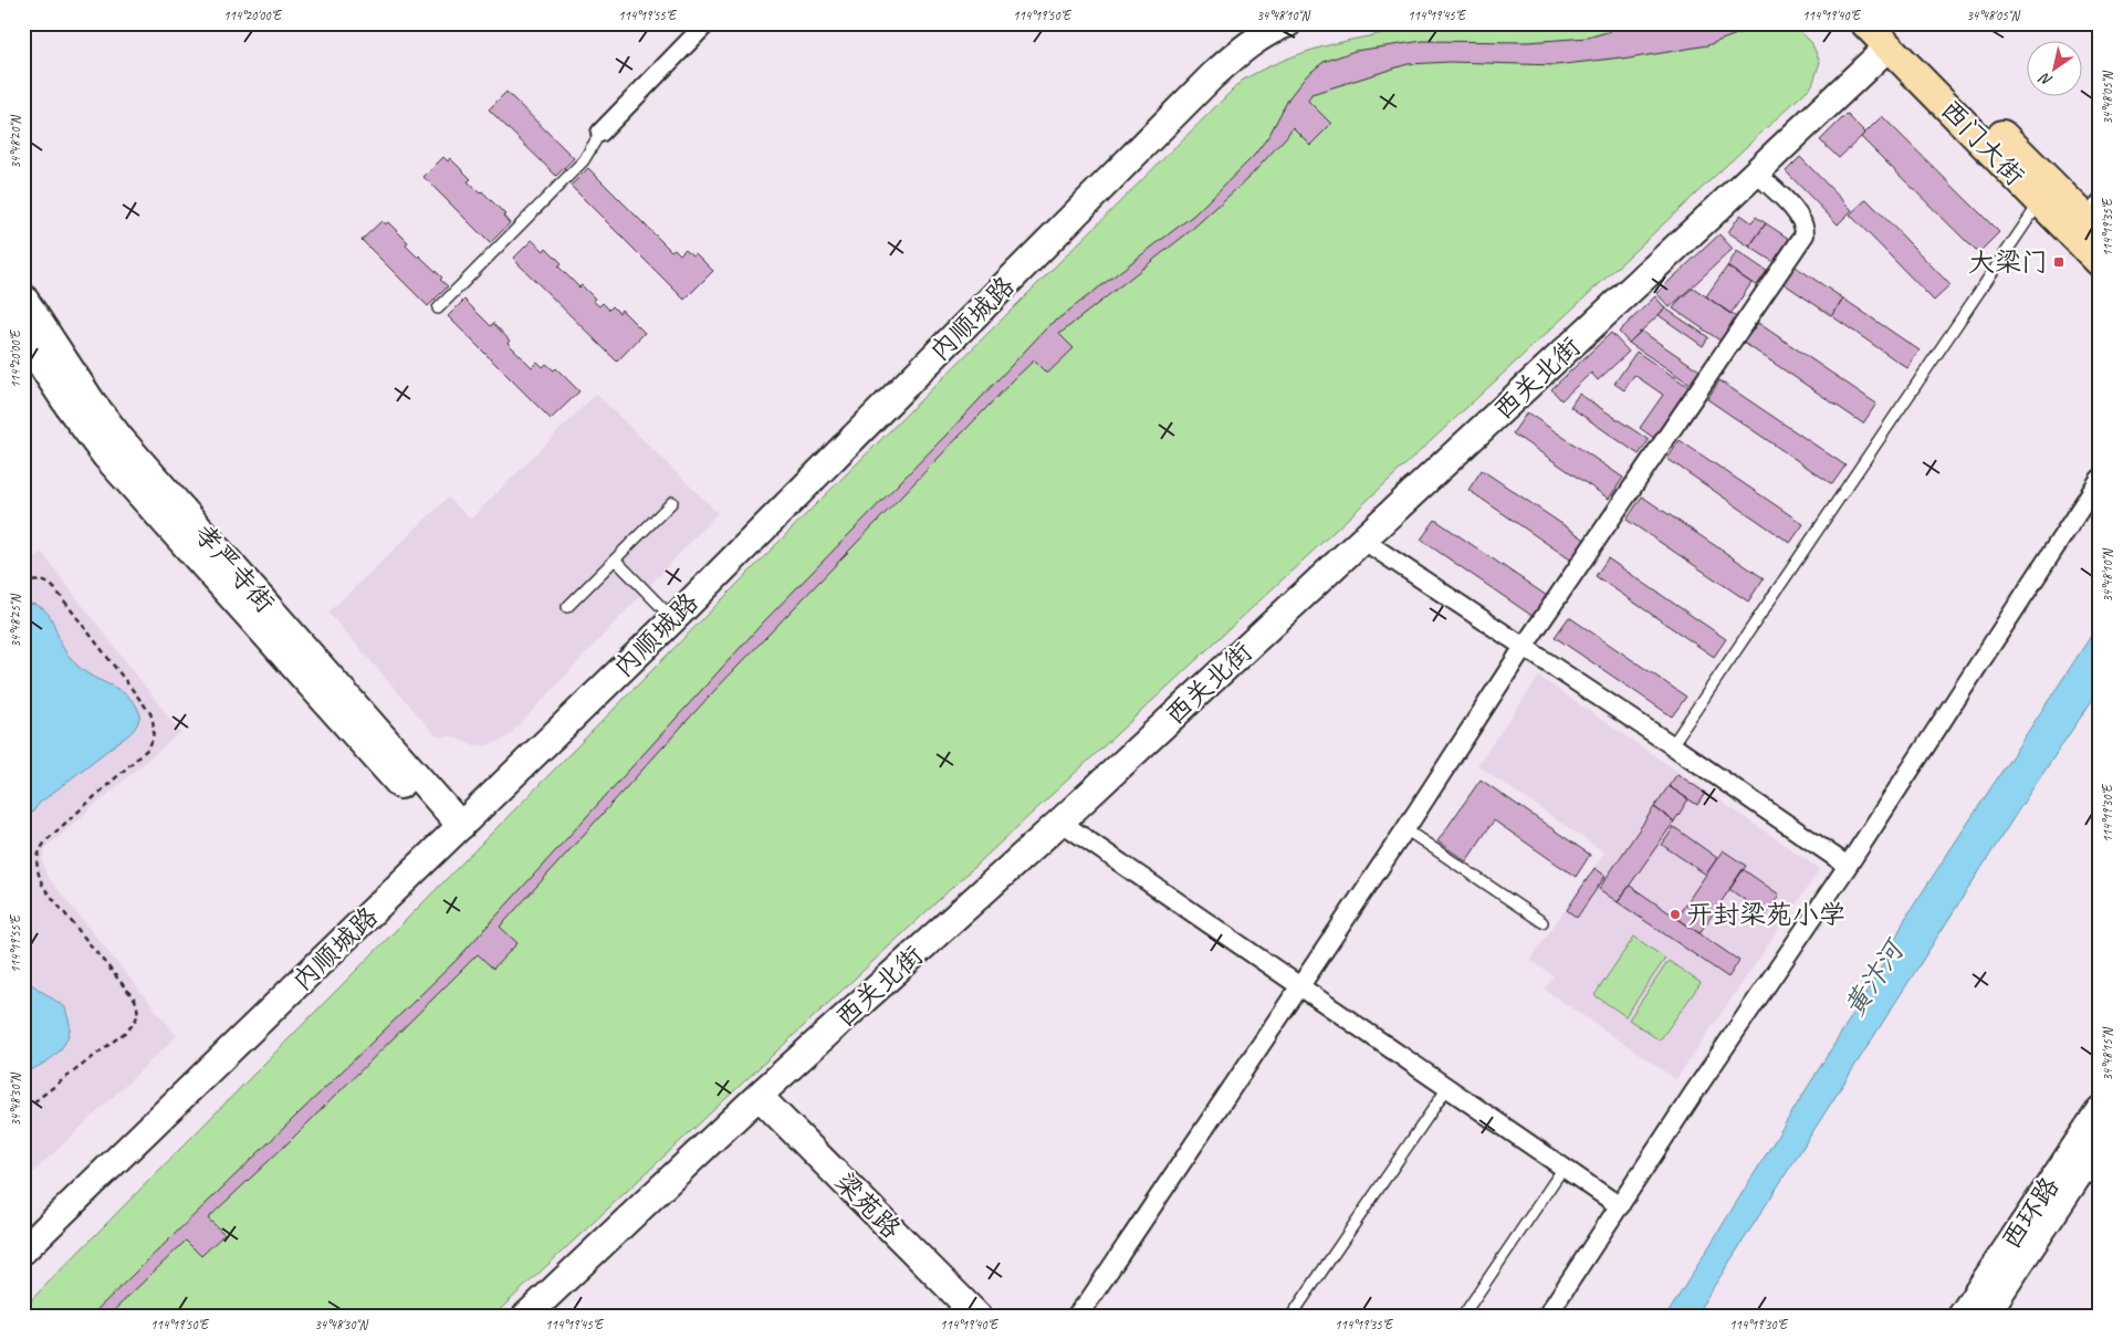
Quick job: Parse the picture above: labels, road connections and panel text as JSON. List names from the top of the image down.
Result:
{
  "streets": {
    "main road": ["西门大街"],
    "street": [
      "内顺城路",
      "西关北街",
      "孝严寺街",
      "梁苑路",
      "西环路"
    ]
  },
  "crossings": [
    ["西门大街", "西关北街"],
    ["内顺城路", "孝严寺街"],
    ["西关北街", "梁苑路"]
  ],
  "water": ["黄汴河"],
  "places": {
    "transit": ["大梁门"],
    "other": ["开封梁苑小学"]
  },
  "north": "bottom left",
  "coordinates": [
    "114°20'00\"E",
    "114°19'55\"E",
    "114°19'50\"E",
    "34°48'10\"N",
    "114°19'45\"E",
    "114°19'40\"E",
    "34°48'05\"N",
    "34°48'20\"N",
    "114°19'35\"E",
    "34°48'25\"N",
    "114°19'30\"E",
    "34°48'15\"N",
    "34°48'30\"N"
  ]
}
